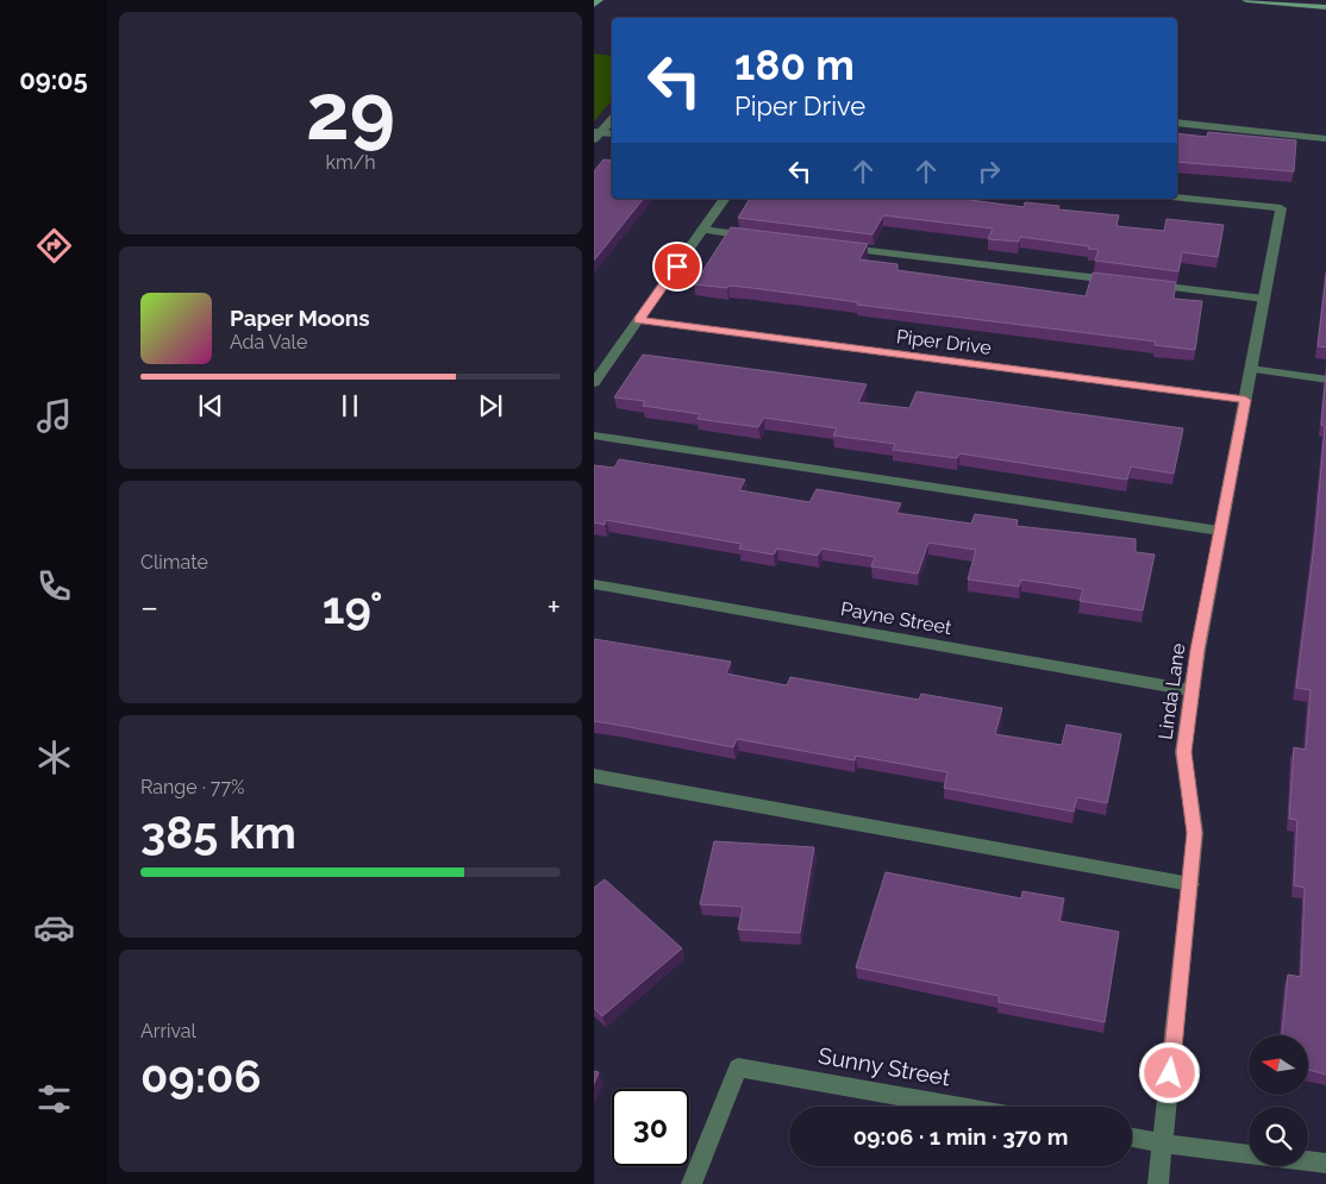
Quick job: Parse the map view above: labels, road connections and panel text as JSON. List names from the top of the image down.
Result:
{
  "streets": {
    "street": [
      "Piper Drive",
      "Payne Street",
      "Linda Lane",
      "Sunny Street"
    ]
  },
  "crossings": [
    ["Piper Drive", "Linda Lane"],
    ["Payne Street", "Linda Lane"]
  ],
  "north": "left",
  "page": {
    "tabs": "09:05",
    "tile": [
      ["29", "km/h"],
      "Climate",
      ["Range · 77%", "385 km"],
      ["Arrival", "09:06"]
    ],
    "turn": ["180 m", "Piper Drive"],
    "song": ["Paper Moons", "Ada Vale"],
    "heat": ["−", "19°", "+"],
    "limit": "30",
    "trip": "09:06 · 1 min · 370 m"
  }
}
